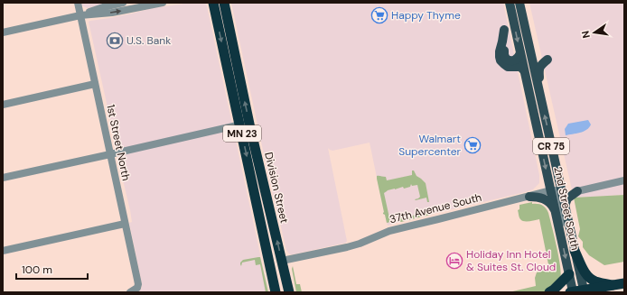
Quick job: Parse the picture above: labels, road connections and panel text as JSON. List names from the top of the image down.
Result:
{
  "streets": {
    "highway": ["MN 23", "Division Street"],
    "main road": ["CR 75", "2nd Street South"],
    "street": ["1st Street North", "37th Avenue South"]
  },
  "crossings": [
    ["Division Street", "37th Avenue South"],
    ["37th Avenue South", "2nd Street South"]
  ],
  "places": {
    "supermarket": ["Happy Thyme", "Walmart Supercenter"],
    "bank": ["U.S. Bank"],
    "hotel": ["Holiday Inn Hotel & Suites St. Cloud"]
  },
  "scale_bar": "100 m",
  "north": "left"
}
